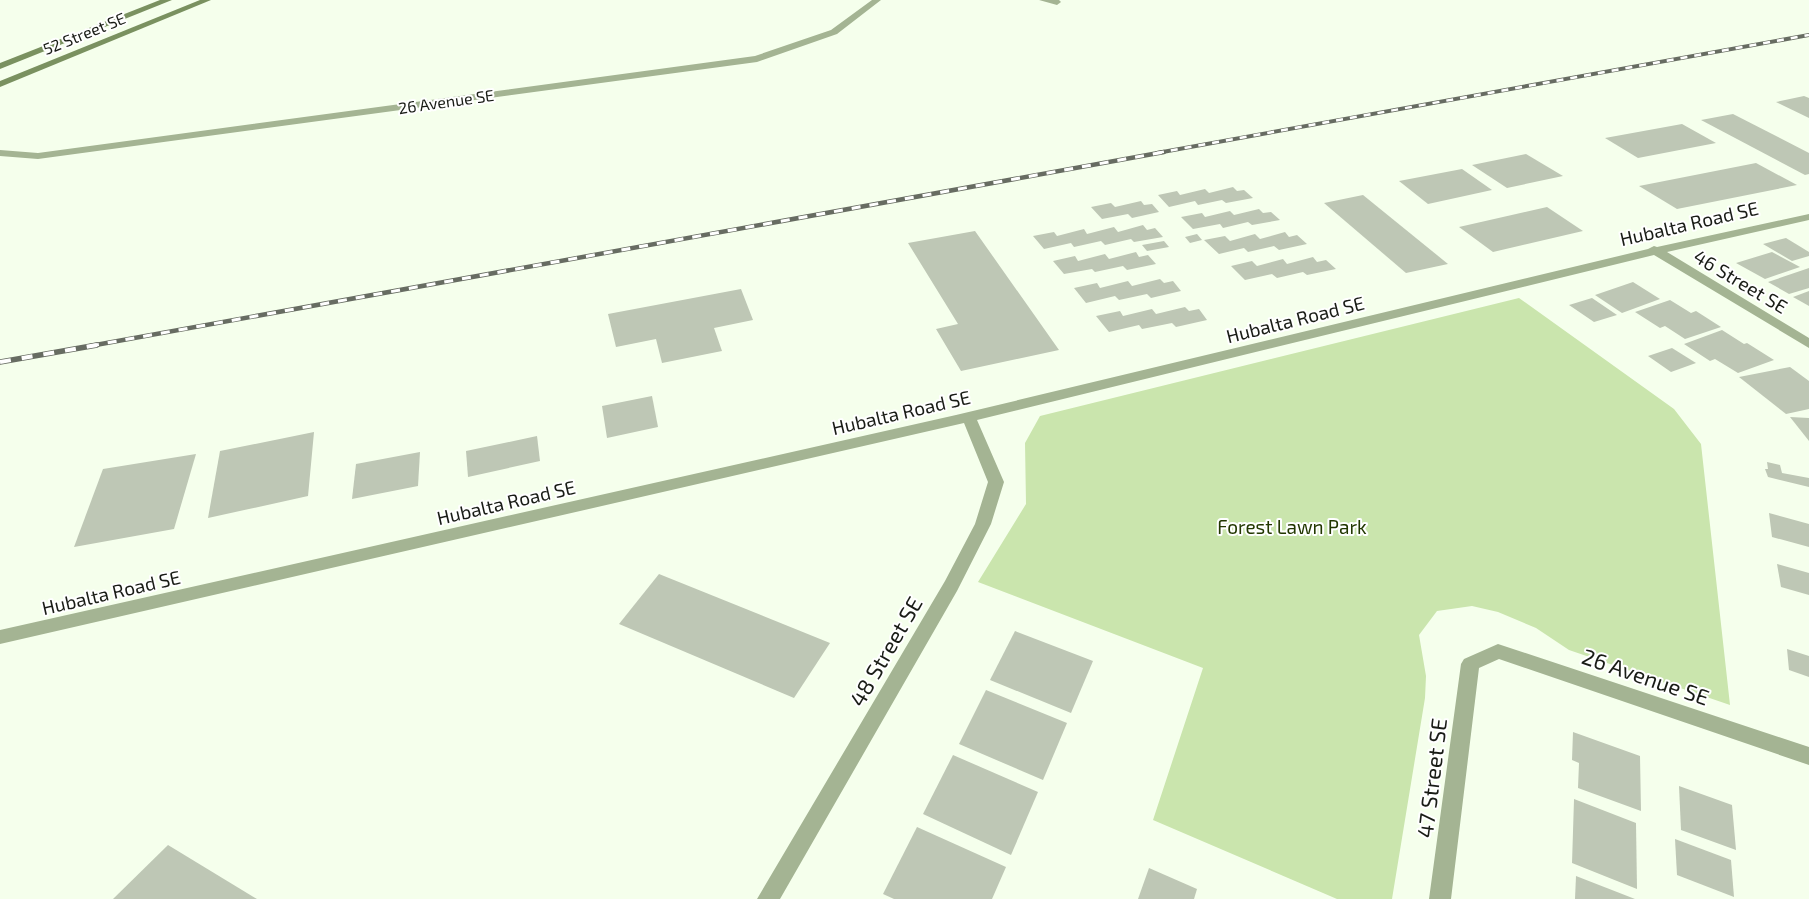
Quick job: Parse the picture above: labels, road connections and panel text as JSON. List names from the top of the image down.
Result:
{
  "streets": {
    "main road": ["52 Street SE"],
    "street": [
      "26 Avenue SE",
      "Hubalta Road SE",
      "46 Street SE",
      "48 Street SE",
      "47 Street SE"
    ]
  },
  "crossings": [
    ["26 Avenue SE", "47 Street SE"],
    ["Hubalta Road SE", "46 Street SE"],
    ["Hubalta Road SE", "48 Street SE"]
  ],
  "parks": ["Forest Lawn Park"]
}
